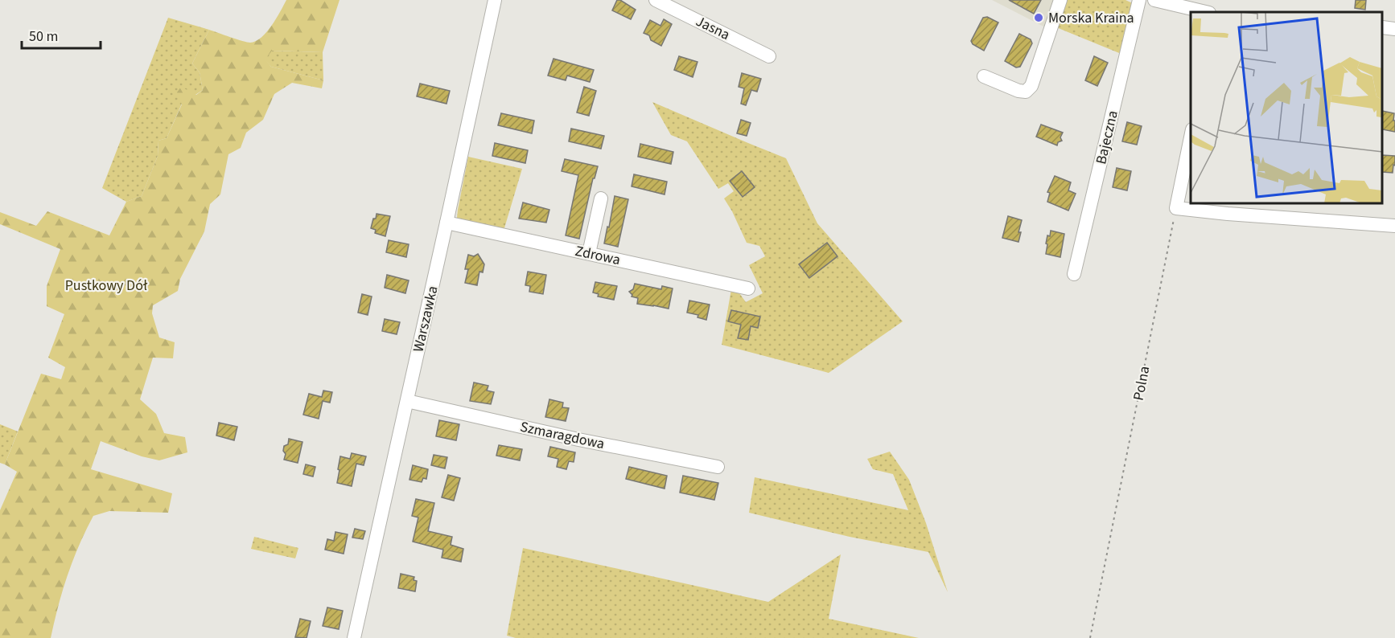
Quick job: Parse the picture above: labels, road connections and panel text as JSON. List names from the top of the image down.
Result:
{
  "streets": {
    "street": [
      "Jasna",
      "Bajeczna",
      "Zdrowa",
      "Warszawka",
      "Szmaragdowa"
    ],
    "path": ["Polna"]
  },
  "crossings": [
    ["Zdrowa", "Warszawka"],
    ["Warszawka", "Szmaragdowa"]
  ],
  "parks": ["Pustkowy Dół"],
  "places": ["Morska Kraina"],
  "scale_bar": "50 m"
}
